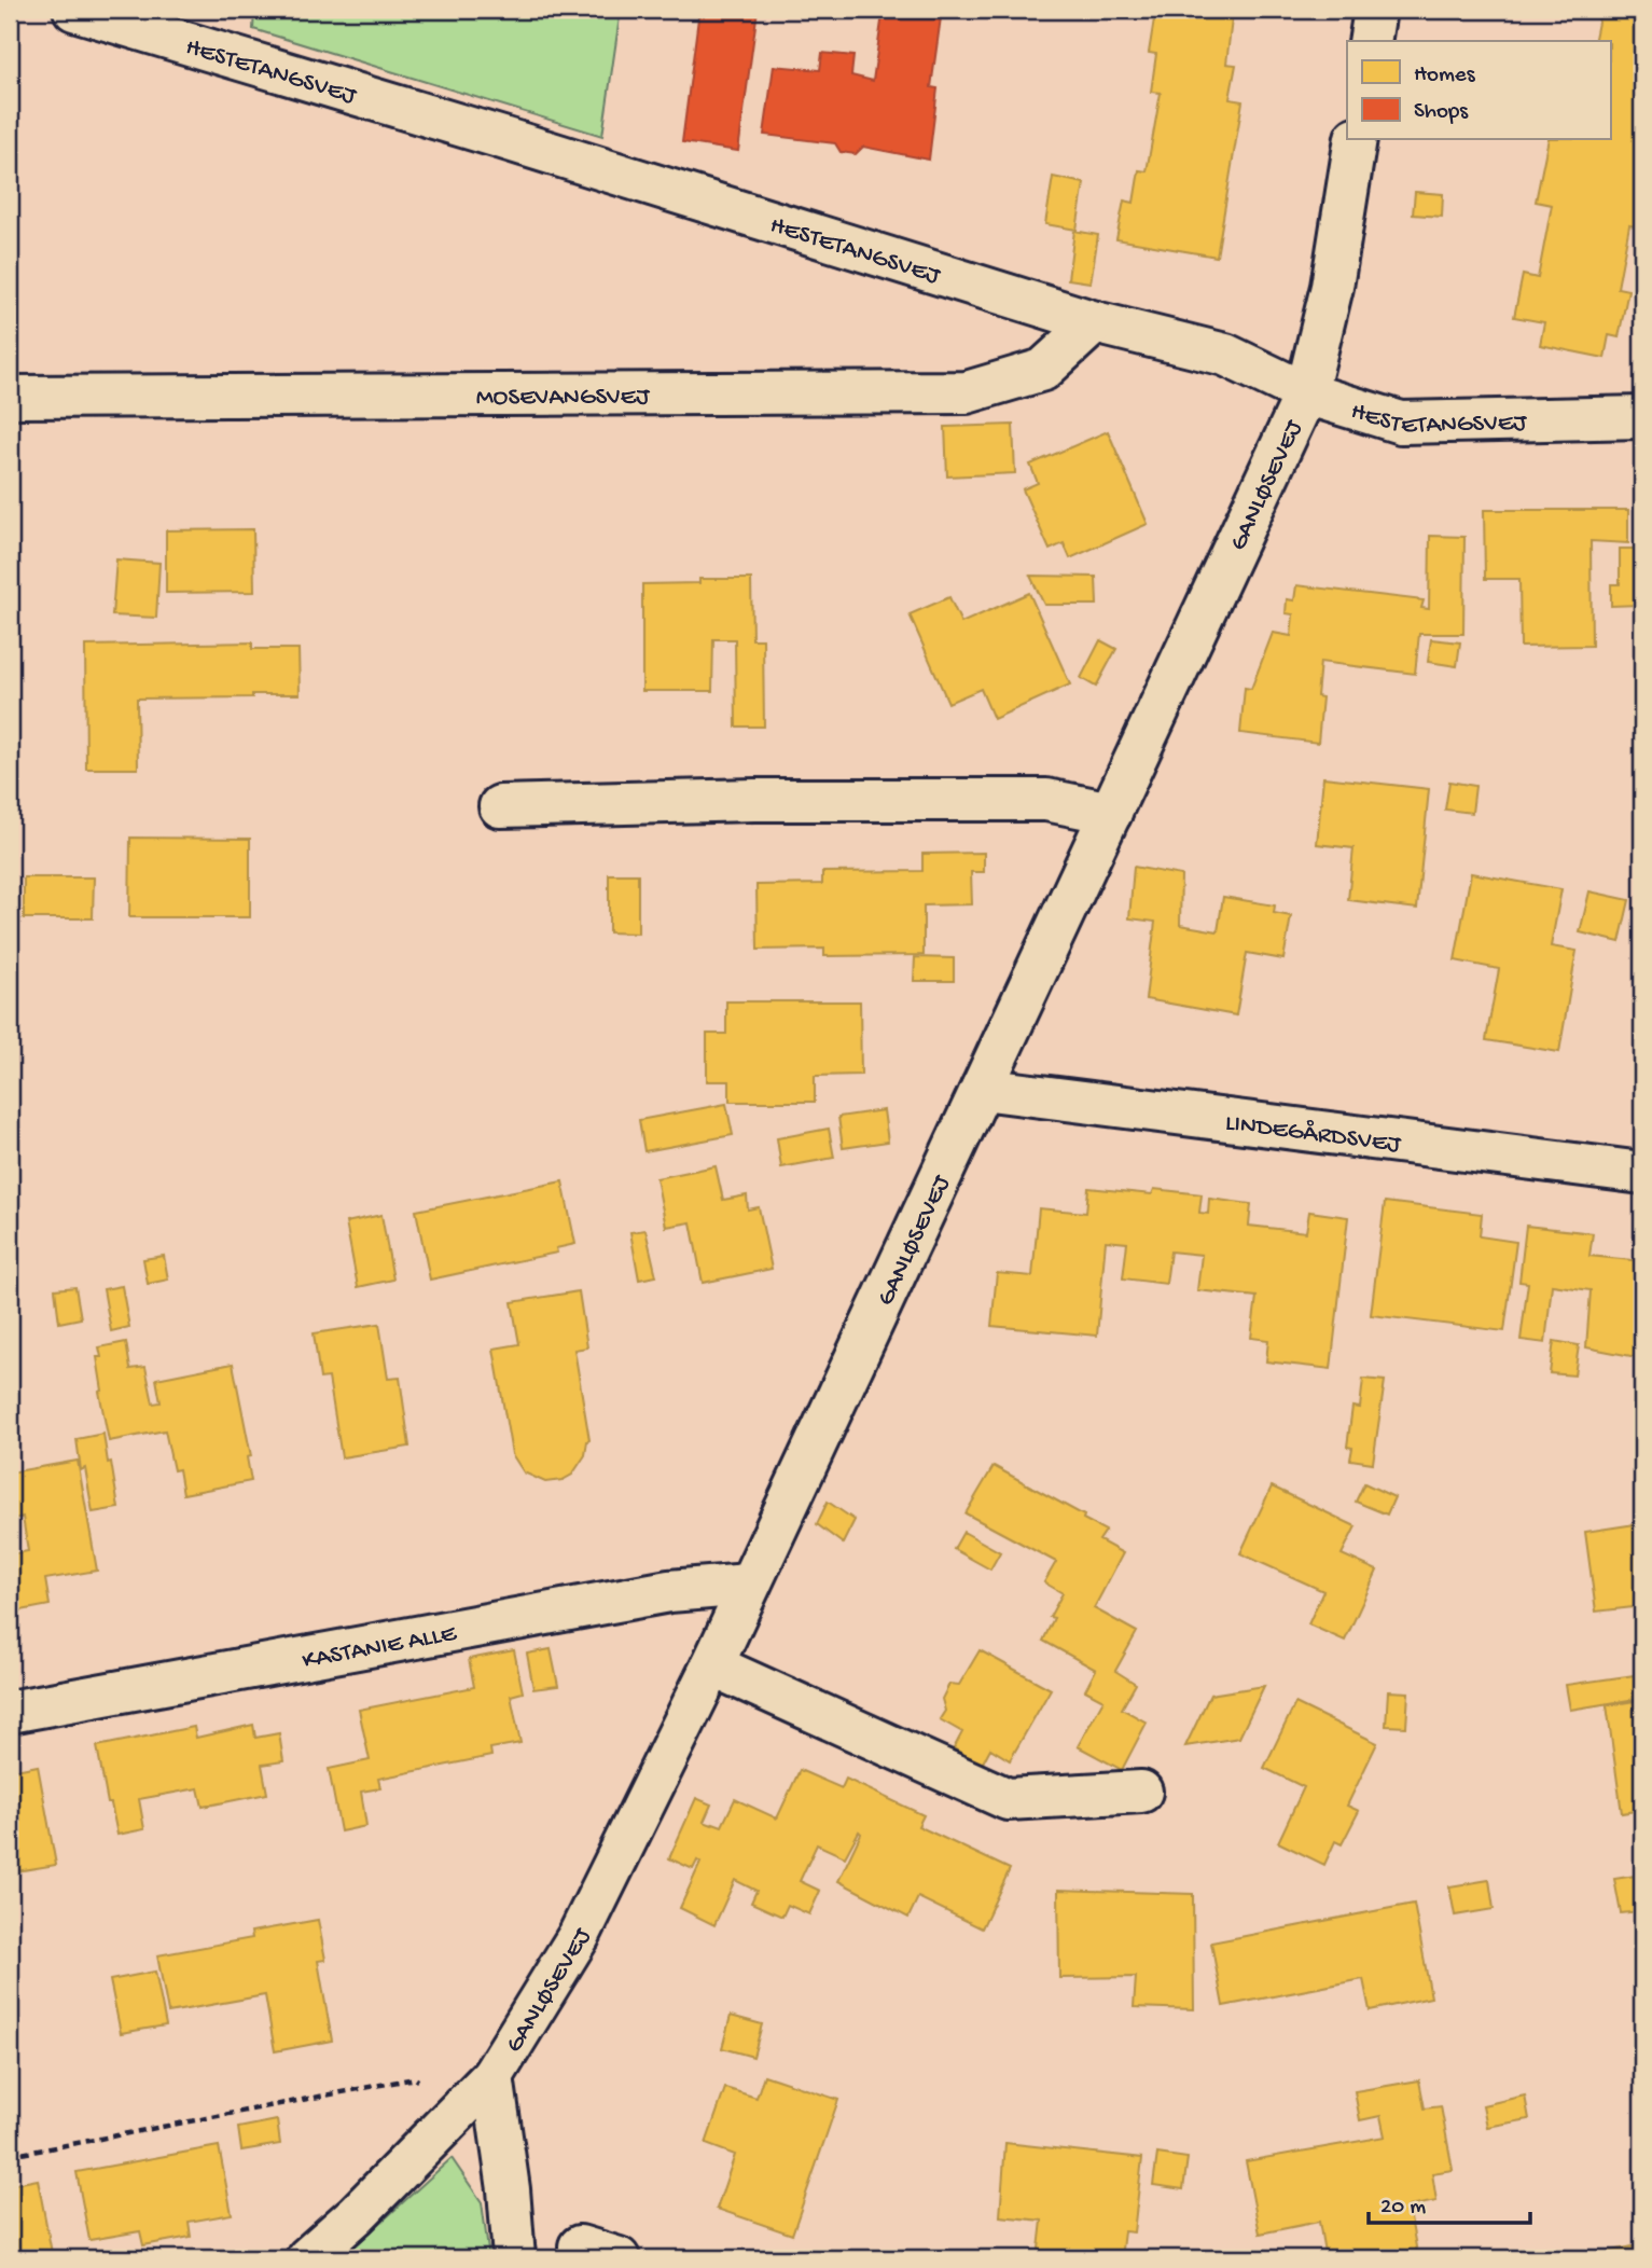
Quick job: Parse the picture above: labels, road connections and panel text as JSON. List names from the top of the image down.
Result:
{
  "streets": {
    "street": [
      "HESTETANGSVEJ",
      "MOSEVANGSVEJ",
      "GANLØSEVEJ",
      "LINDEGÅRDSVEJ",
      "KASTANIE ALLE"
    ]
  },
  "crossings": [
    ["HESTETANGSVEJ", "MOSEVANGSVEJ"],
    ["HESTETANGSVEJ", "GANLØSEVEJ"],
    ["GANLØSEVEJ", "LINDEGÅRDSVEJ"],
    ["GANLØSEVEJ", "KASTANIE ALLE"]
  ],
  "legend": ["Homes", "Shops"],
  "scale_bar": "20 m"
}
